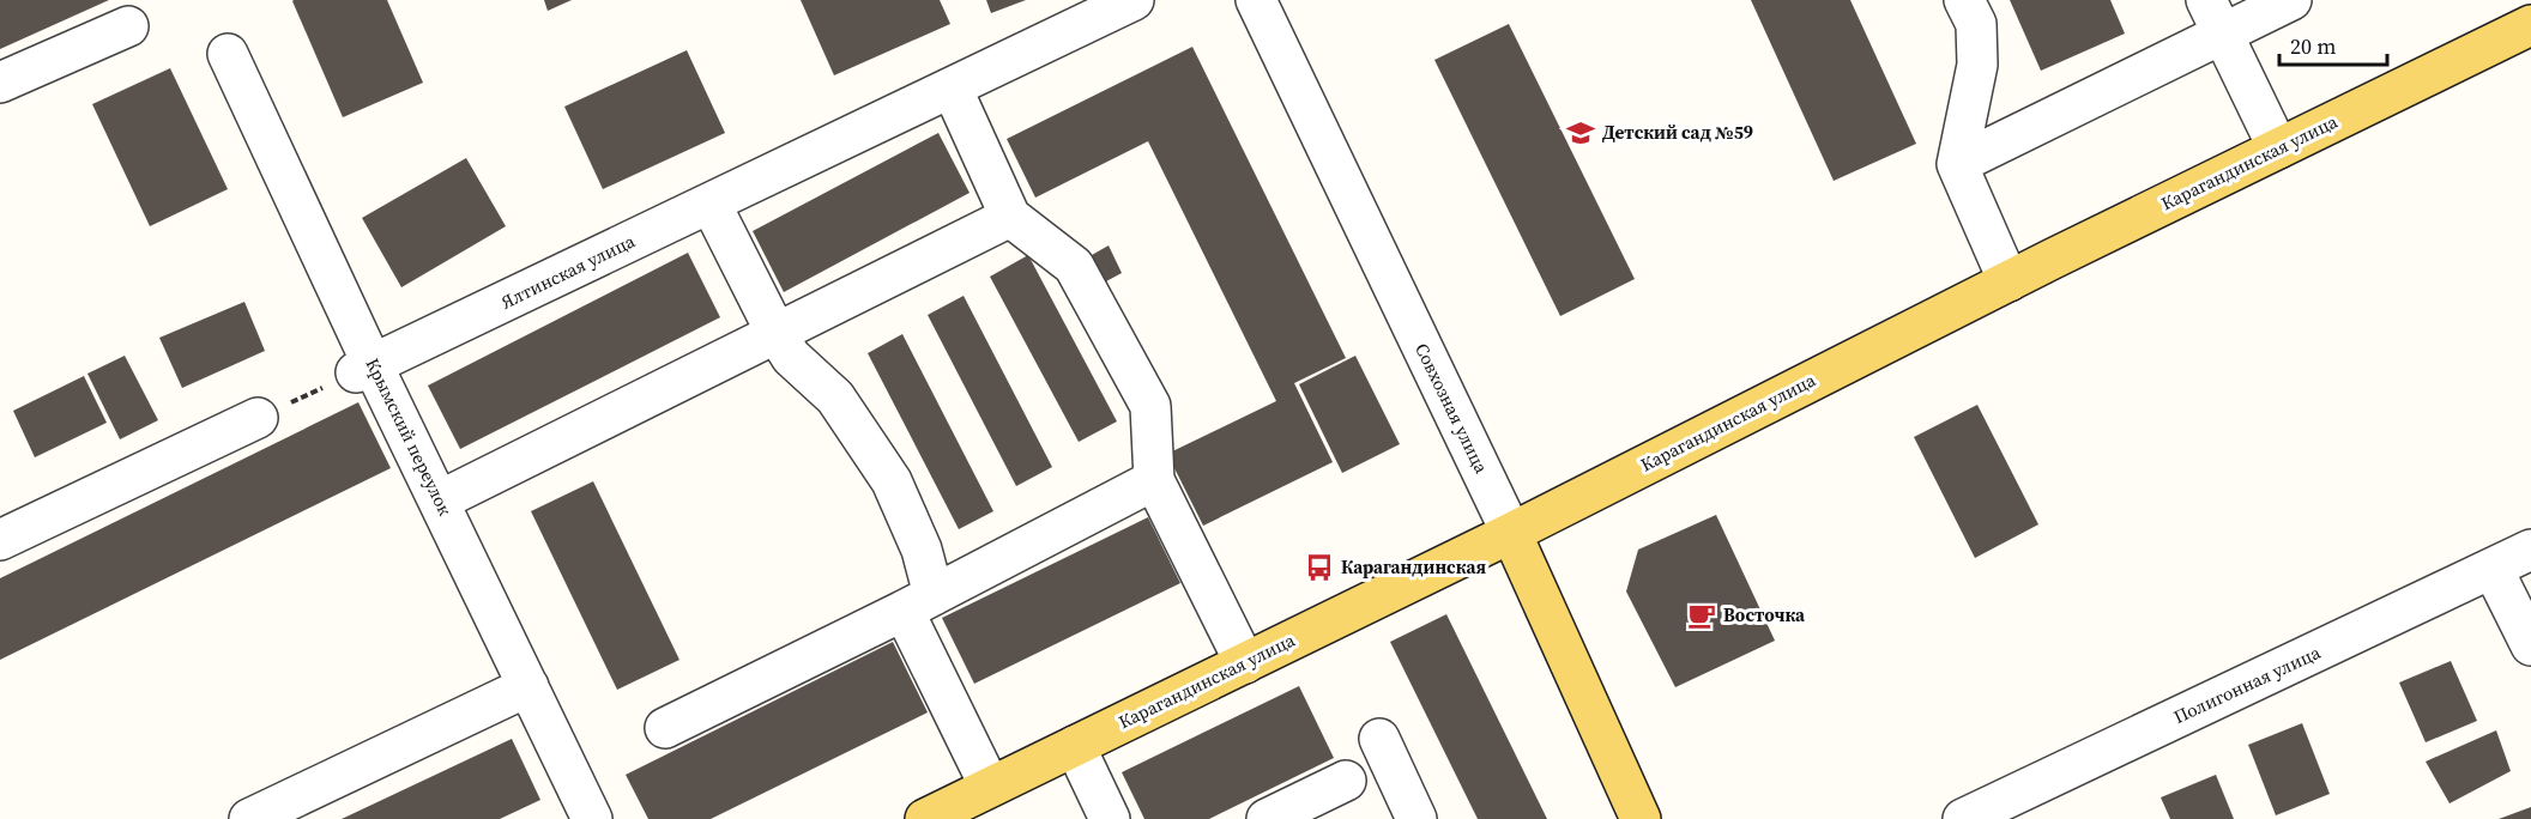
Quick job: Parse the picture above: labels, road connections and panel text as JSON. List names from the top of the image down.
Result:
{
  "streets": {
    "main road": ["Карагандинская улица", "Совхозная улица"],
    "street": ["Ялтинская улица", "Крымский переулок", "Полигонная улица"]
  },
  "crossings": [
    ["Карагандинская улица", "Совхозная улица"],
    ["Ялтинская улица", "Крымский переулок"]
  ],
  "places": {
    "school or university": ["Детский сад №59"],
    "bus stop": ["Карагандинская"],
    "cafe": ["Восточка"]
  },
  "scale_bar": "20 m"
}
